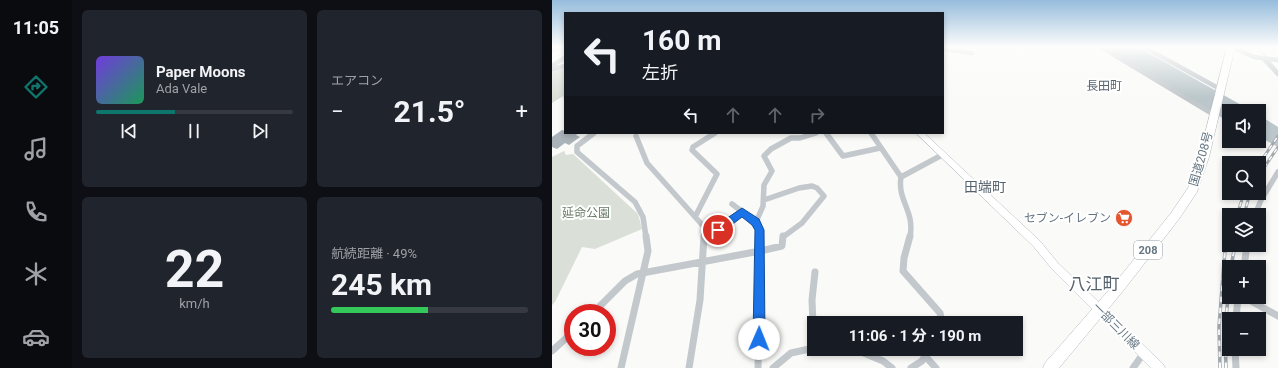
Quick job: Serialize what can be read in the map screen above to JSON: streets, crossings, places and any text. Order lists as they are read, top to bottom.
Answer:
{
  "streets": {
    "highway": ["国道208号", "208"],
    "main road": ["一部三川線"]
  },
  "crossings": [
    ["国道208号", "一部三川線"]
  ],
  "districts": ["長田町", "田端町", "八江町"],
  "parks": ["延命公園"],
  "places": {
    "supermarket": ["セブン-イレブン"]
  },
  "page": {
    "tabs": "11:05",
    "tile": [
      "エアコン",
      ["22", "km/h"],
      ["航続距離 · 49%", "245 km"]
    ],
    "turn": ["160 m", "左折"],
    "song": ["Paper Moons", "Ada Vale"],
    "heat": ["−", "21.5°", "+"],
    "map_buttons": ["+", "−"],
    "limit": "30",
    "trip": "11:06 · 1 分 · 190 m"
  }
}
